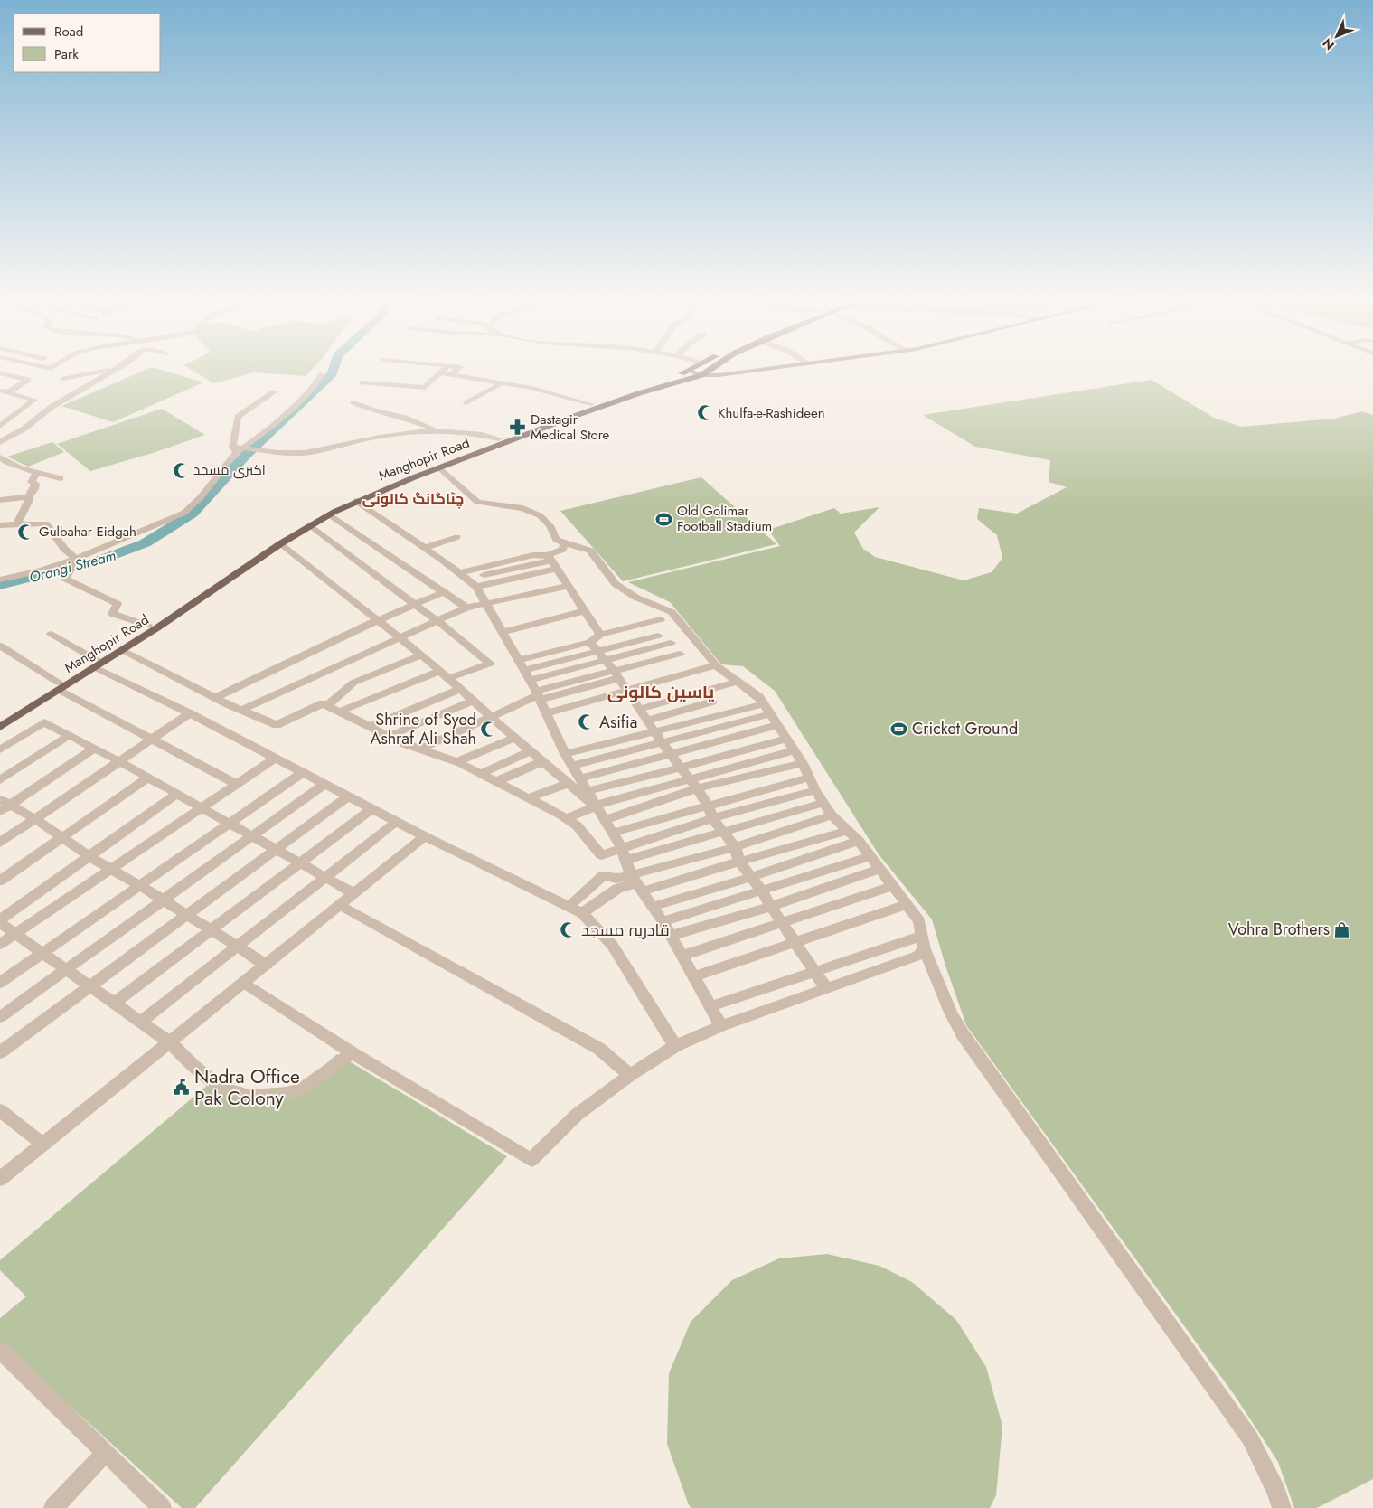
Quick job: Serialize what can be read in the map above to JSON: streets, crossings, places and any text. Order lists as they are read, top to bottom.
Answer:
{
  "streets": {
    "main road": ["Manghopir Road"]
  },
  "districts": ["چٹاگانگ کالونی", "یاسین کالونی"],
  "water": ["Orangi Stream"],
  "places": {
    "mosque": [
      "Khulfa-e-Rashideen",
      "اکبری مسجد",
      "Gulbahar Eidgah",
      "Asifia",
      "Shrine of Syed Ashraf Ali Shah",
      "قادریہ مسجد"
    ],
    "pharmacy": ["Dastagir Medical Store"],
    "sports": ["Old Golimar Football Stadium", "Cricket Ground"],
    "shop": ["Vohra Brothers"],
    "public building": ["Nadra Office Pak Colony"]
  },
  "legend": ["Road", "Park"],
  "north": "bottom left"
}
